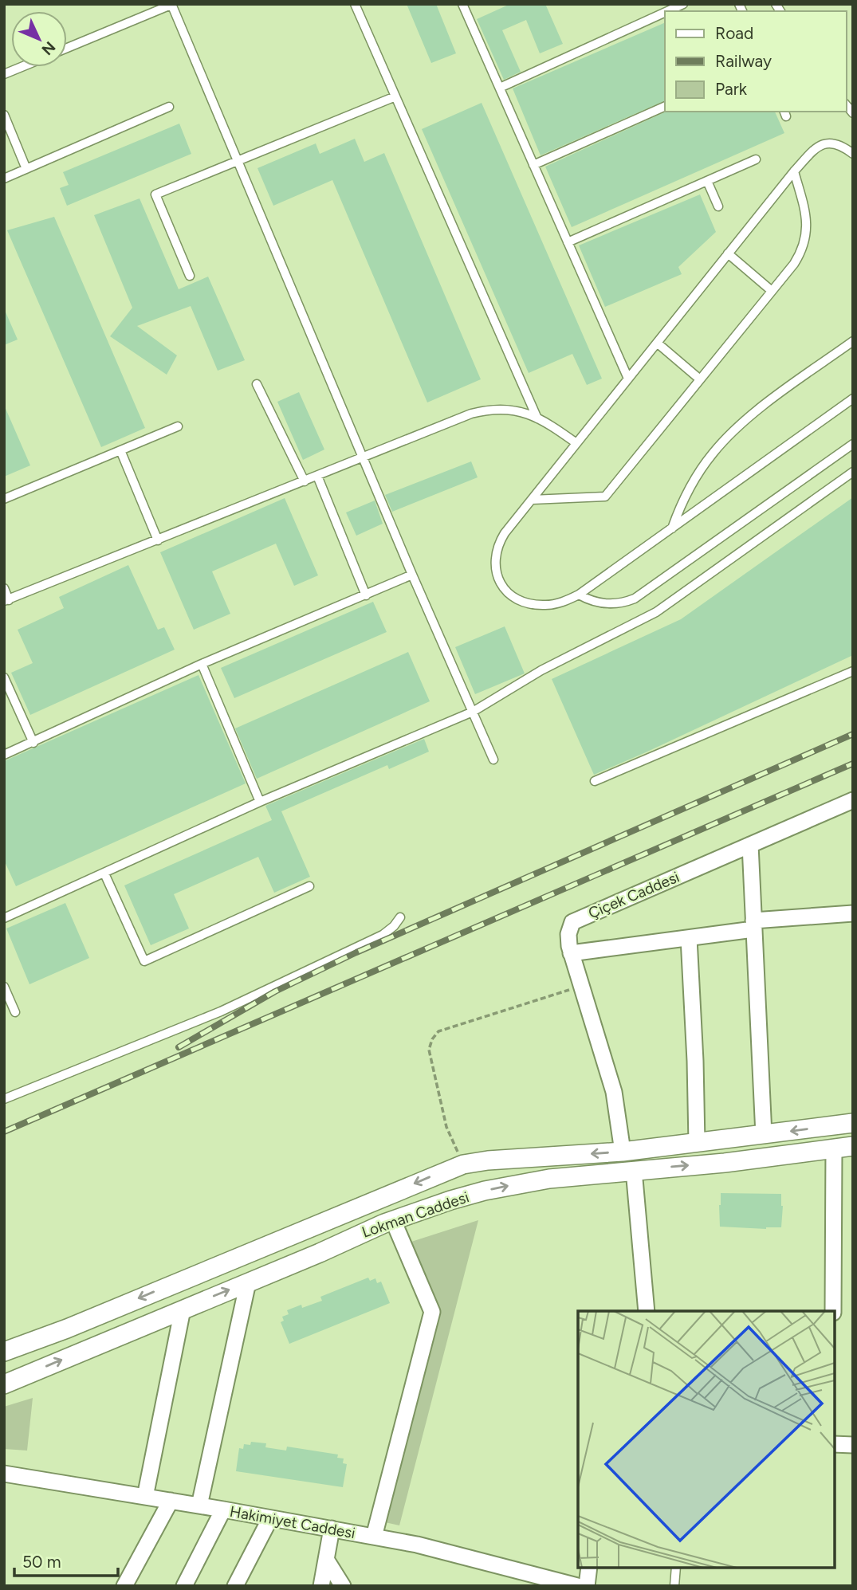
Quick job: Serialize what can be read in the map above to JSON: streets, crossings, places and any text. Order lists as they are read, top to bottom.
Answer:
{
  "streets": {
    "street": ["Çiçek Caddesi", "Lokman Caddesi", "Hakimiyet Caddesi"]
  },
  "crossings": [
    ["Çiçek Caddesi", "Lokman Caddesi"]
  ],
  "legend": ["Road", "Railway", "Park"],
  "scale_bar": "50 m",
  "north": "bottom right"
}
